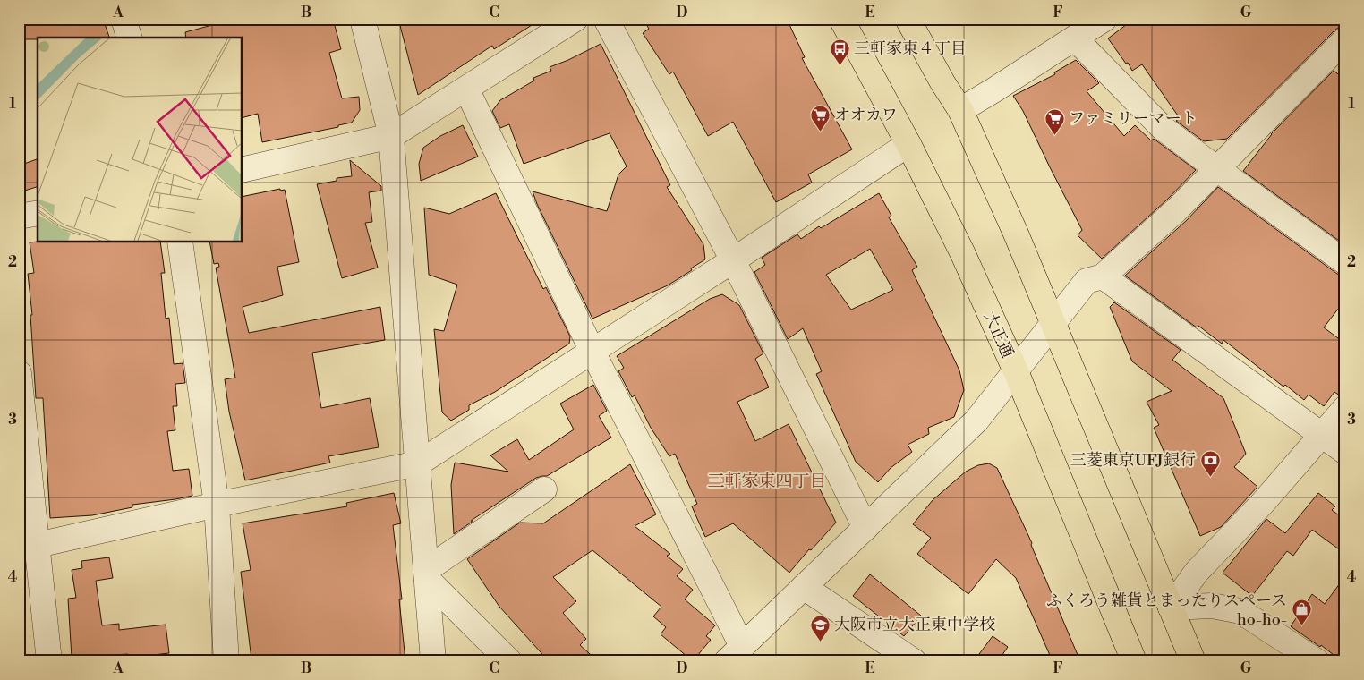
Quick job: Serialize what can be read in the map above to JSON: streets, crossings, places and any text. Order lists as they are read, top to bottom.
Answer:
{
  "streets": {
    "main road": ["大正通"]
  },
  "districts": ["三軒家東四丁目"],
  "places": {
    "bus stop": ["三軒家東４丁目"],
    "supermarket": ["オオカワ", "ファミリーマート"],
    "bank": ["三菱東京UFJ銀行"],
    "shop": ["ふくろう雑貨とまったりスペース ho-ho-"],
    "school or university": ["大阪市立大正東中学校"]
  },
  "grid": {
    "columns": [
      "A",
      "B",
      "C",
      "D",
      "E",
      "F",
      "G"
    ],
    "rows": [
      "1",
      "2",
      "3",
      "4"
    ]
  }
}
